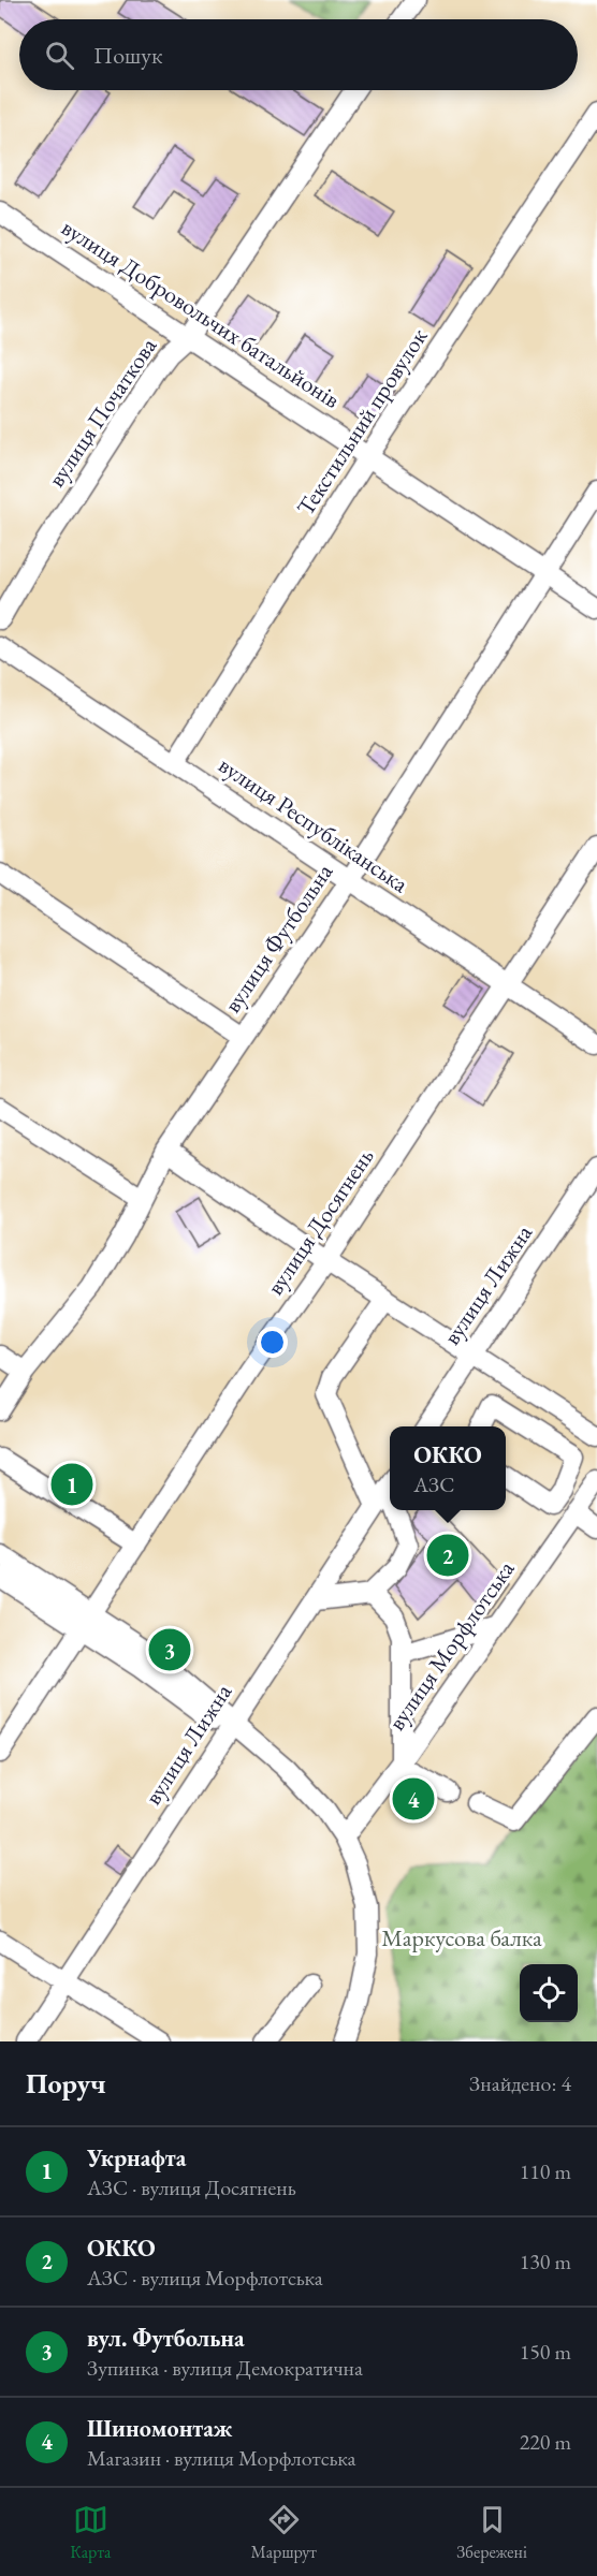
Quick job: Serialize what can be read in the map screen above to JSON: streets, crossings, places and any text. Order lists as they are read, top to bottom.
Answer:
{
  "streets": {
    "street": [
      "вулиця Добровольчих батальйонів",
      "вулиця Початкова",
      "Текстильний провулок",
      "вулиця Республіканська",
      "вулиця Футбольна",
      "вулиця Досягнень",
      "вулиця Лижна",
      "вулиця Морфлотська"
    ]
  },
  "crossings": [
    ["вулиця Добровольчих батальйонів", "вулиця Початкова"],
    ["вулиця Добровольчих батальйонів", "Текстильний провулок"],
    ["вулиця Добровольчих батальйонів", "вулиця Футбольна"],
    ["Текстильний провулок", "вулиця Республіканська"],
    ["вулиця Республіканська", "вулиця Футбольна"],
    ["вулиця Республіканська", "вулиця Досягнень"]
  ],
  "parks": ["Маркусова балка"],
  "page": {
    "search": "Пошук",
    "popup": ["ОККО", "АЗС"],
    "pins": [
      "1",
      "2",
      "3",
      "4"
    ],
    "heading": ["Поруч", "Знайдено: 4"],
    "list": [
      {
        "mark": "1",
        "name": "Укрнафта",
        "note": "АЗС · вулиця Досягнень",
        "value": "110 m"
      },
      {
        "mark": "2",
        "name": "ОККО",
        "note": "АЗС · вулиця Морфлотська",
        "value": "130 m"
      },
      {
        "mark": "3",
        "name": "вул. Футбольна",
        "note": "Зупинка · вулиця Демократична",
        "value": "150 m"
      },
      {
        "mark": "4",
        "name": "Шиномонтаж",
        "note": "Магазин · вулиця Морфлотська",
        "value": "220 m"
      }
    ],
    "nav": ["Карта", "Маршрут", "Збережені"]
  }
}
